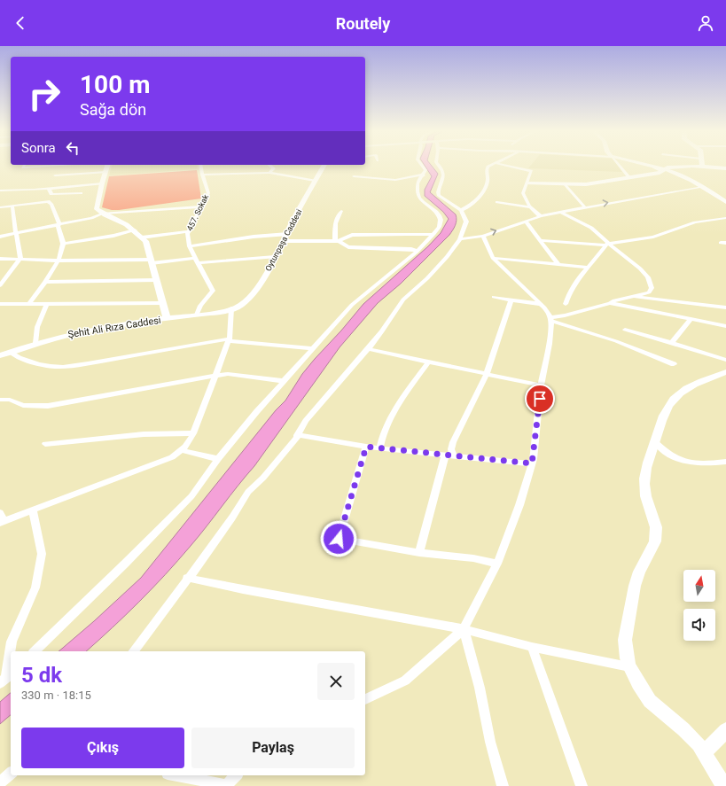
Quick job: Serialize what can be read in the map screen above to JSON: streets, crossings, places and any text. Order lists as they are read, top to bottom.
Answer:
{
  "streets": {
    "street": ["457. Sokak", "Oytunpaşa Caddesi", "Şehit Ali Rıza Caddesi"]
  },
  "crossings": [
    ["457. Sokak", "Şehit Ali Rıza Caddesi"],
    ["Oytunpaşa Caddesi", "Şehit Ali Rıza Caddesi"]
  ],
  "north": "top",
  "page": {
    "header": "Routely",
    "turn": ["100 m", "Sağa dön"],
    "then": "Sonra",
    "heading": ["5 dk", "330 m · 18:15"],
    "buttons": ["Çıkış", "Paylaş"]
  }
}
